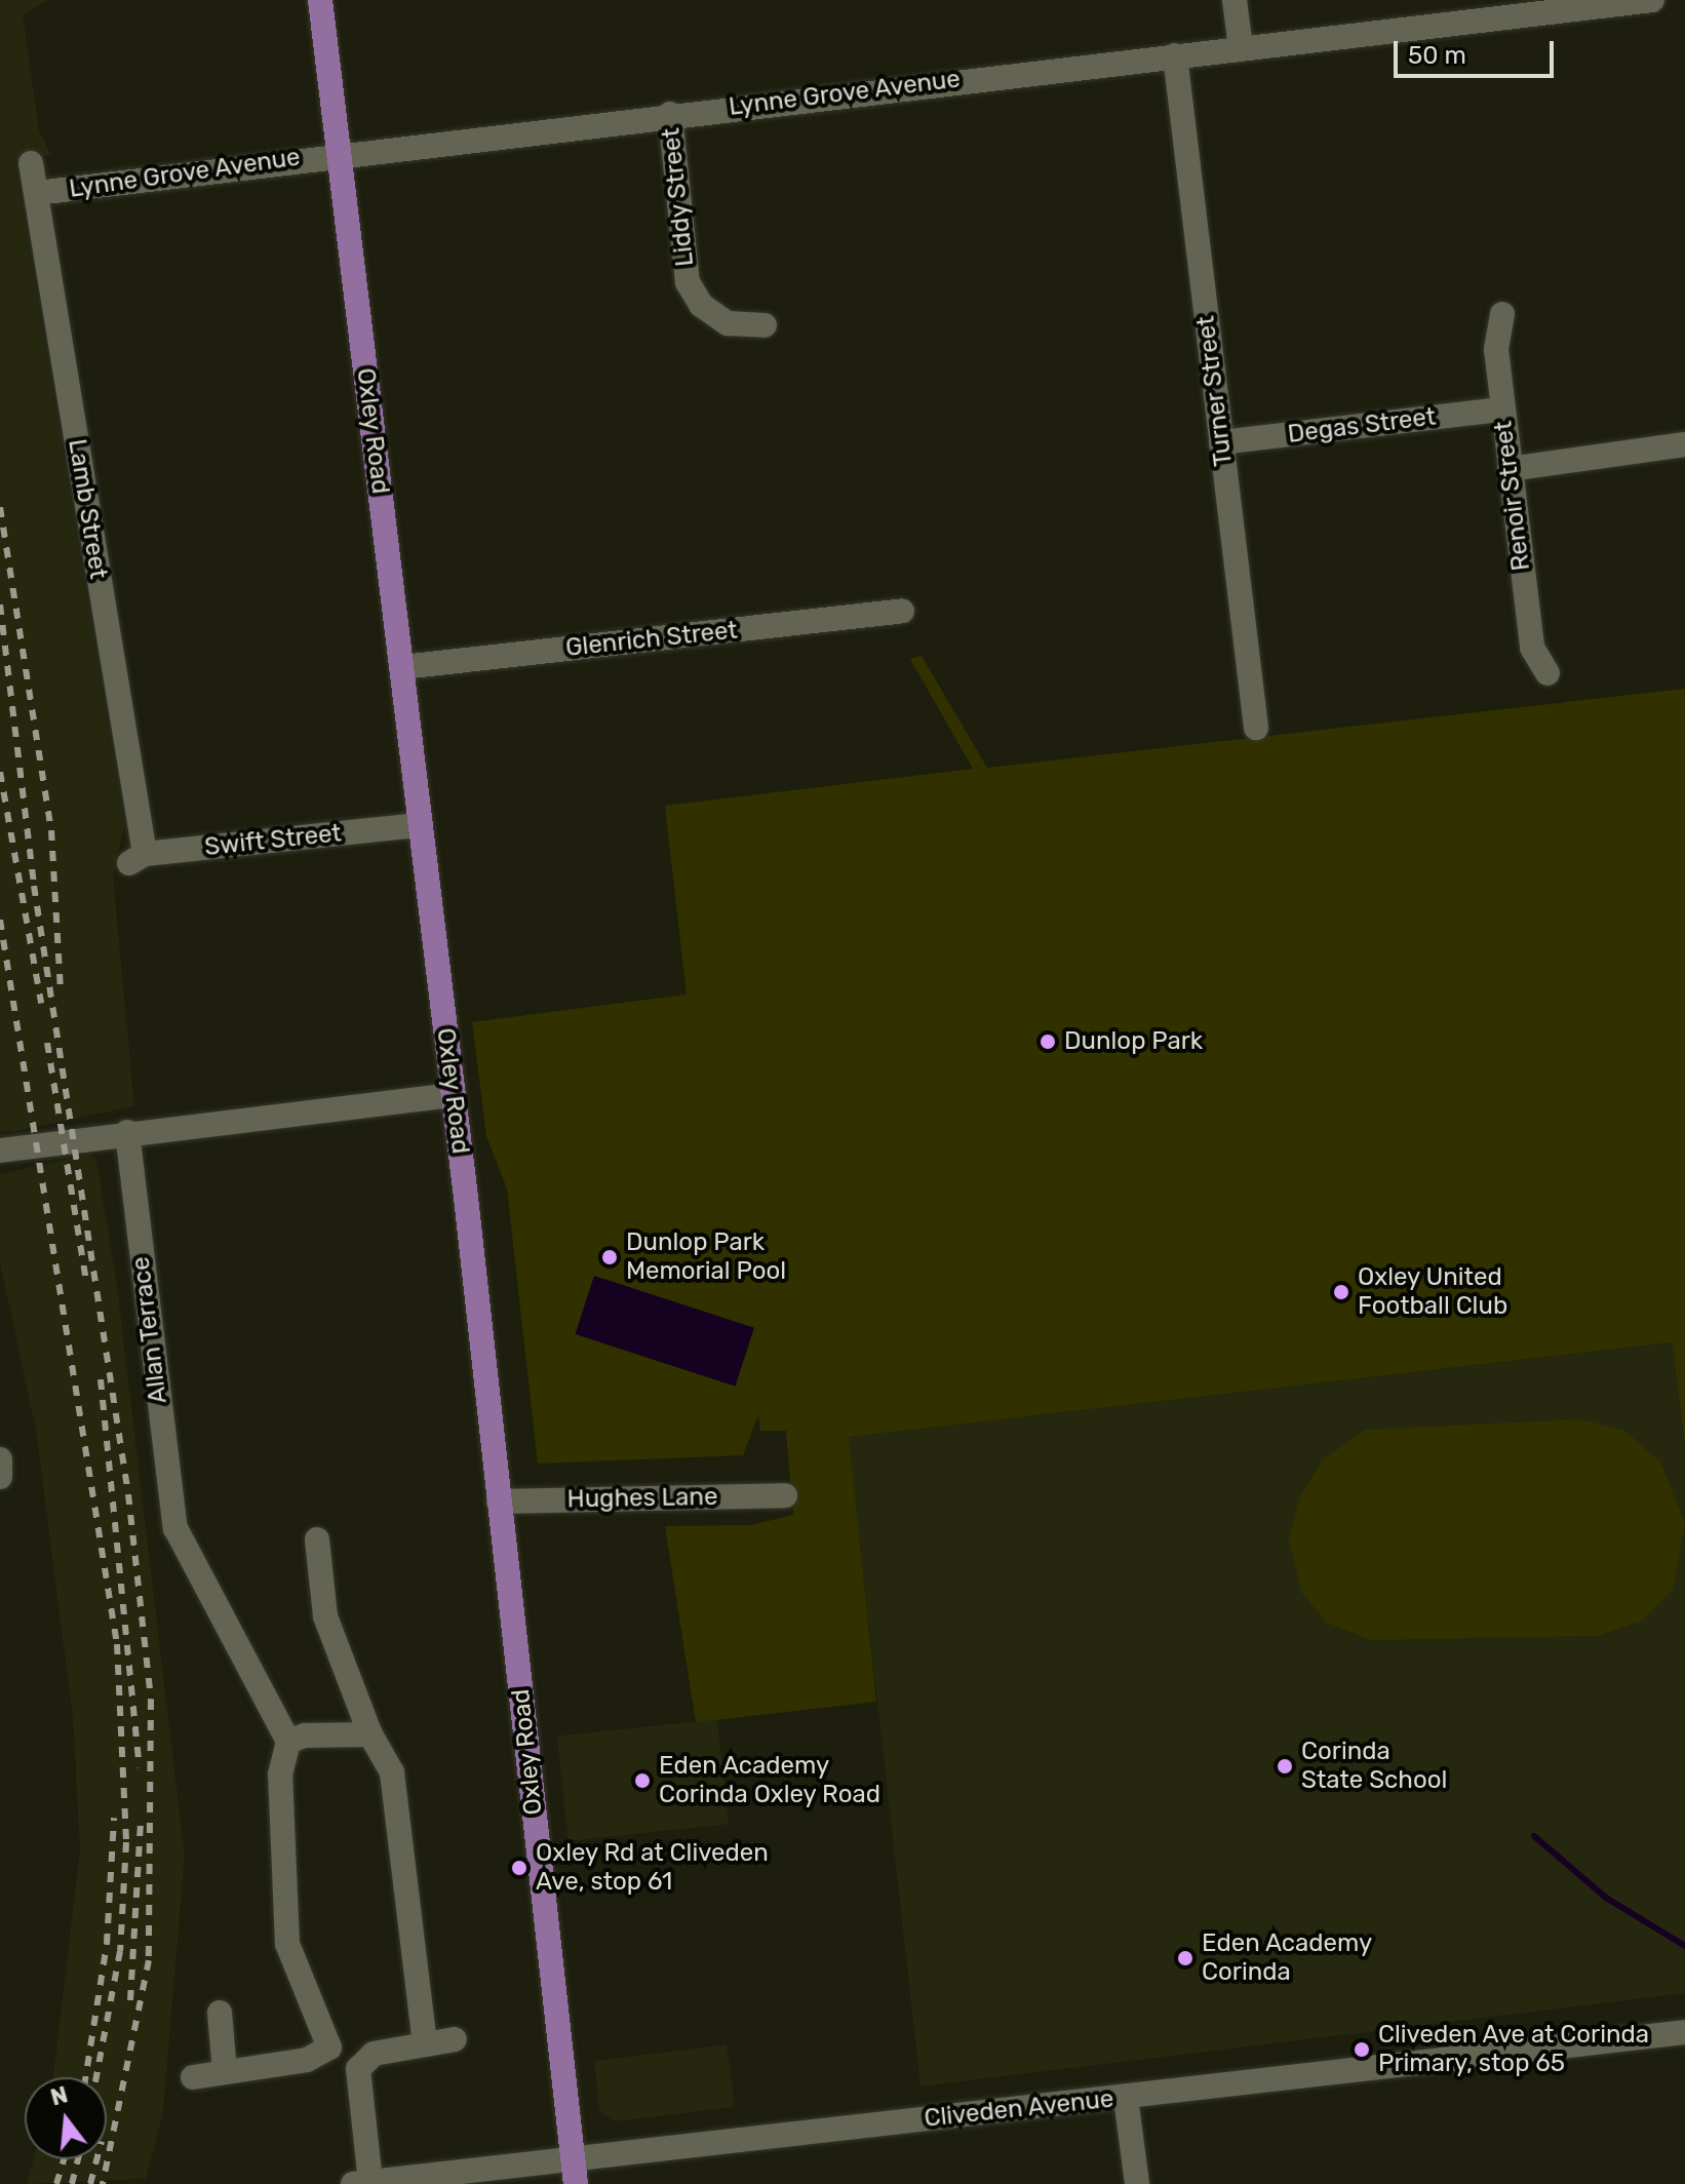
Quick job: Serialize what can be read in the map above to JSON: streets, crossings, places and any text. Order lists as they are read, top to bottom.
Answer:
{
  "streets": {
    "main road": ["Oxley Road"],
    "street": [
      "Lynne Grove Avenue",
      "Liddy Street",
      "Turner Street",
      "Degas Street",
      "Renoir Street",
      "Lamb Street",
      "Glenrich Street",
      "Swift Street",
      "Allan Terrace",
      "Hughes Lane",
      "Cliveden Avenue"
    ]
  },
  "crossings": [
    ["Lynne Grove Avenue", "Liddy Street"],
    ["Lynne Grove Avenue", "Turner Street"],
    ["Lynne Grove Avenue", "Oxley Road"],
    ["Lynne Grove Avenue", "Lamb Street"],
    ["Turner Street", "Degas Street"],
    ["Degas Street", "Renoir Street"],
    ["Oxley Road", "Glenrich Street"],
    ["Oxley Road", "Swift Street"],
    ["Oxley Road", "Hughes Lane"],
    ["Oxley Road", "Cliveden Avenue"],
    ["Lamb Street", "Swift Street"]
  ],
  "places": [
    "Dunlop Park",
    "Dunlop Park Memorial Pool",
    "Oxley United Football Club",
    "Corinda State School",
    "Eden Academy Corinda Oxley Road",
    "Oxley Rd at Cliveden Ave, stop 61",
    "Eden Academy Corinda",
    "Cliveden Ave at Corinda Primary, stop 65"
  ],
  "scale_bar": "50 m",
  "north": "top"
}
